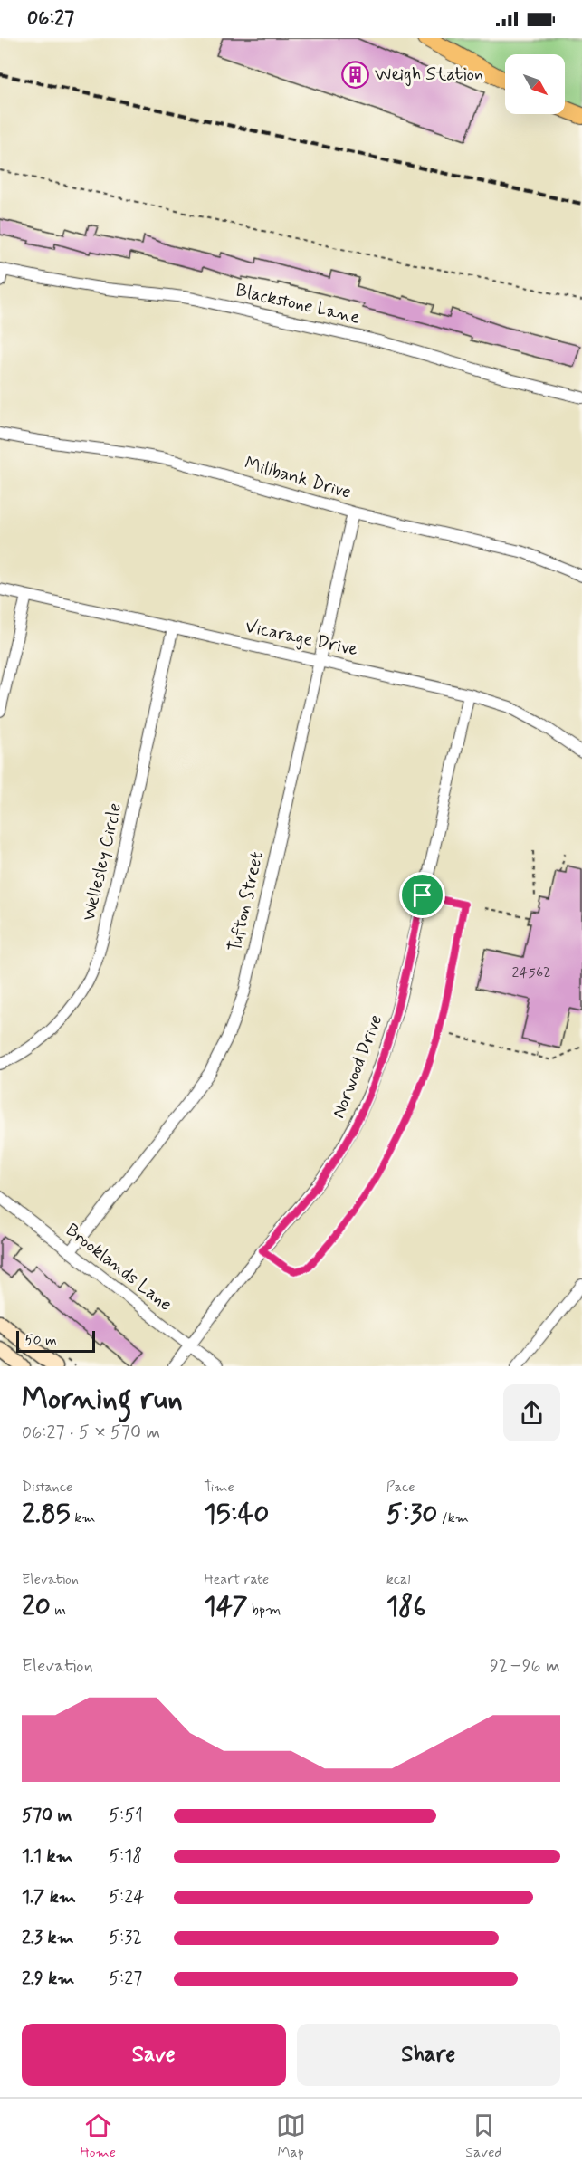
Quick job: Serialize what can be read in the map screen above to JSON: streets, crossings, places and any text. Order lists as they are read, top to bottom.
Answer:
{
  "streets": {
    "street": [
      "Blackstone Lane",
      "Millbank Drive",
      "Vicarage Drive",
      "Wellesley Circle",
      "Tufton Street",
      "Norwood Drive",
      "Brooklands Lane"
    ]
  },
  "crossings": [
    ["Millbank Drive", "Tufton Street"],
    ["Vicarage Drive", "Wellesley Circle"],
    ["Vicarage Drive", "Tufton Street"],
    ["Vicarage Drive", "Norwood Drive"],
    ["Tufton Street", "Brooklands Lane"],
    ["Norwood Drive", "Brooklands Lane"]
  ],
  "places": {
    "building": ["Weigh Station"]
  },
  "house_numbers": ["24562"],
  "scale_bar": "50 m",
  "north": "bottom right",
  "page": {
    "status": "06:27",
    "scale": "50 m",
    "heading": ["Morning run", "06:27 · 5 × 570 m"],
    "stats": [
      ["Distance", "2.85 km"],
      ["Time", "15:40"],
      ["Pace", "5:30 /km"],
      ["Elevation", "20 m"],
      ["Heart rate", "147 bpm"],
      ["kcal", "186"]
    ],
    "chart": ["Elevation", "92–96 m"],
    "list": [
      {
        "name": "570 m",
        "note": "5:51"
      },
      {
        "name": "1.1 km",
        "note": "5:18"
      },
      {
        "name": "1.7 km",
        "note": "5:24"
      },
      {
        "name": "2.3 km",
        "note": "5:32"
      },
      {
        "name": "2.9 km",
        "note": "5:27"
      }
    ],
    "buttons": ["Save", "Share"],
    "tabs": ["Home", "Map", "Saved"]
  }
}
